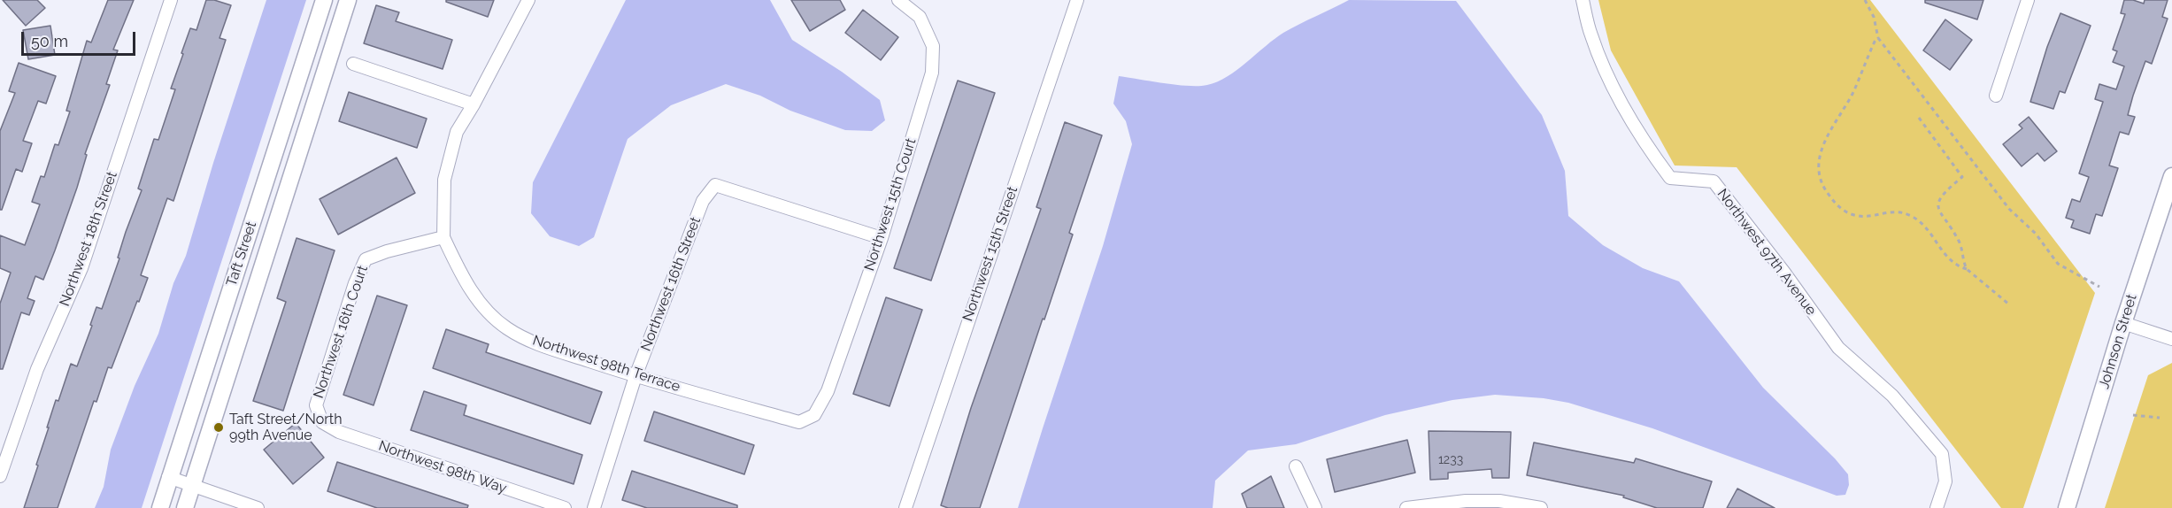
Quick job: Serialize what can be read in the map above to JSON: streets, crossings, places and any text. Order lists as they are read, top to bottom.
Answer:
{
  "streets": {
    "street": [
      "Northwest 15th Court",
      "Northwest 18th Street",
      "Northwest 97th Avenue",
      "Taft Street",
      "Northwest 15th Street",
      "Northwest 16th Street",
      "Northwest 16th Court",
      "Johnson Street",
      "Northwest 98th Terrace",
      "Northwest 98th Way"
    ]
  },
  "crossings": [
    ["Northwest 15th Court", "Northwest 16th Street"],
    ["Northwest 15th Court", "Northwest 98th Terrace"],
    ["Northwest 16th Street", "Northwest 98th Terrace"],
    ["Northwest 16th Court", "Northwest 98th Terrace"],
    ["Northwest 16th Court", "Northwest 98th Way"]
  ],
  "places": ["Taft Street/North 99th Avenue"],
  "house_numbers": ["1233"],
  "scale_bar": "50 m"
}
